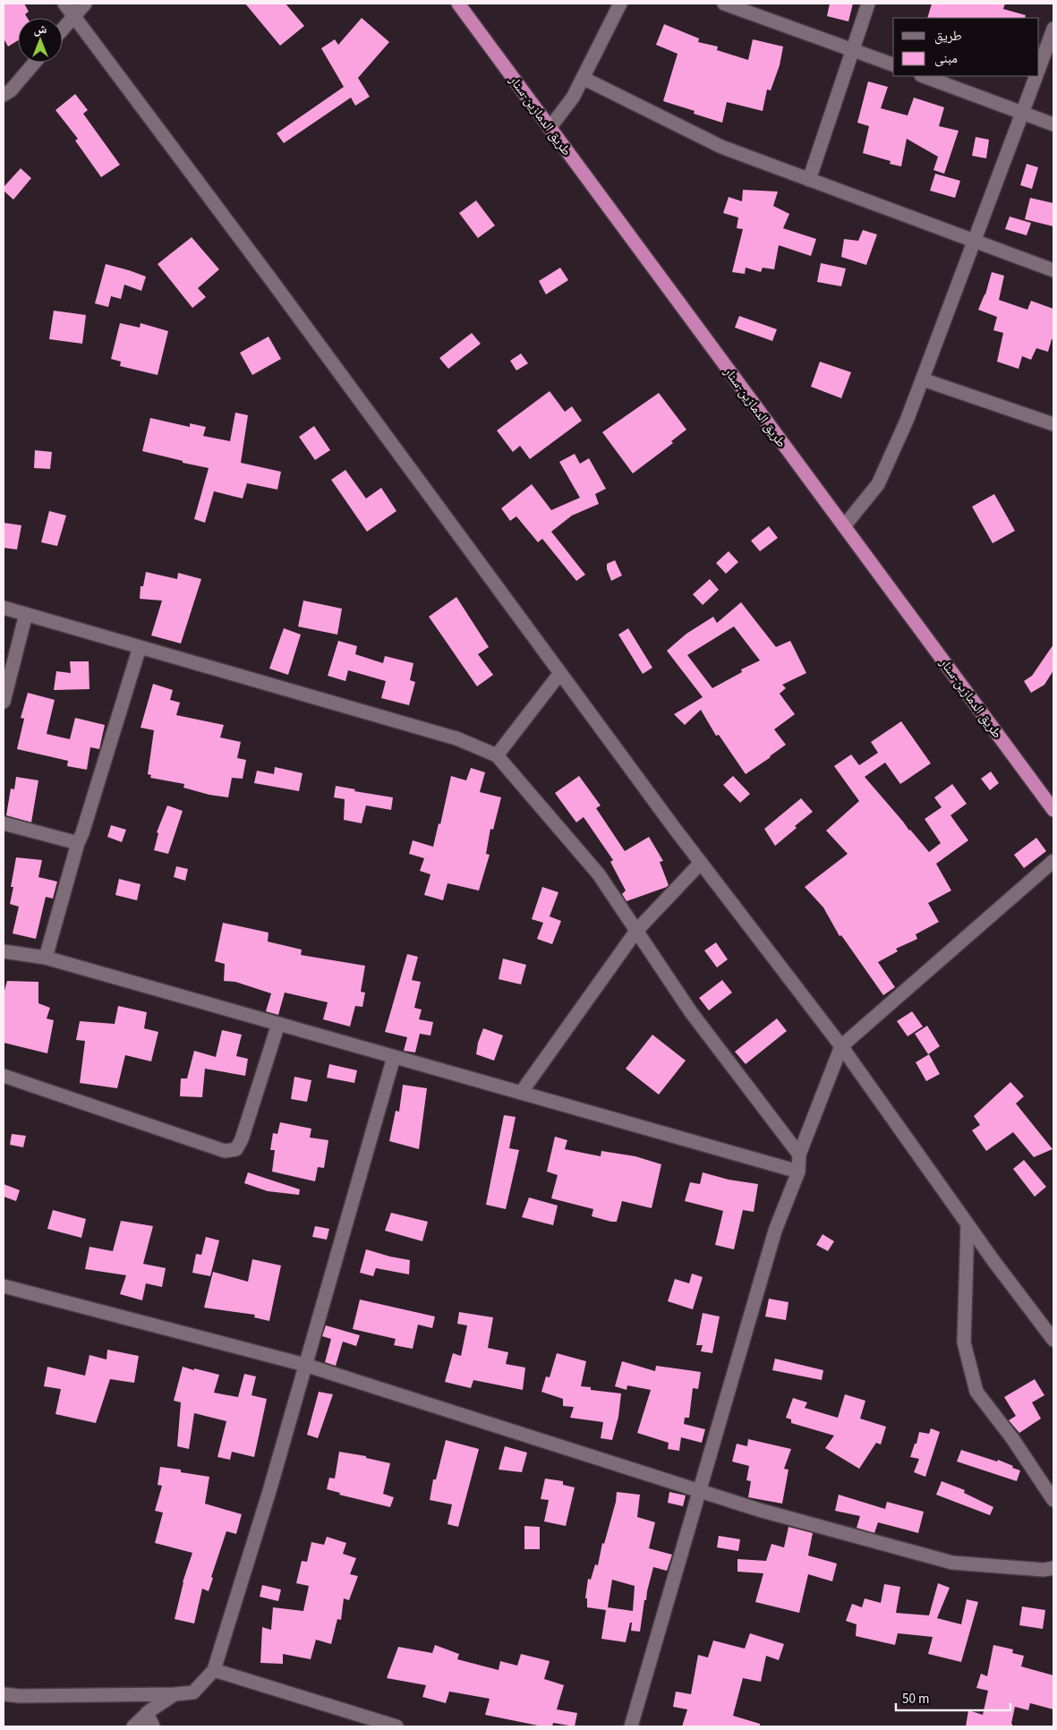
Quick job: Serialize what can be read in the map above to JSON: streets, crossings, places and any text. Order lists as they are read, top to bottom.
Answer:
{
  "streets": {
    "highway": ["طريق الدمازين-سنار"]
  },
  "legend": ["طريق", "مبنى"],
  "scale_bar": "50 m",
  "north": "top"
}
